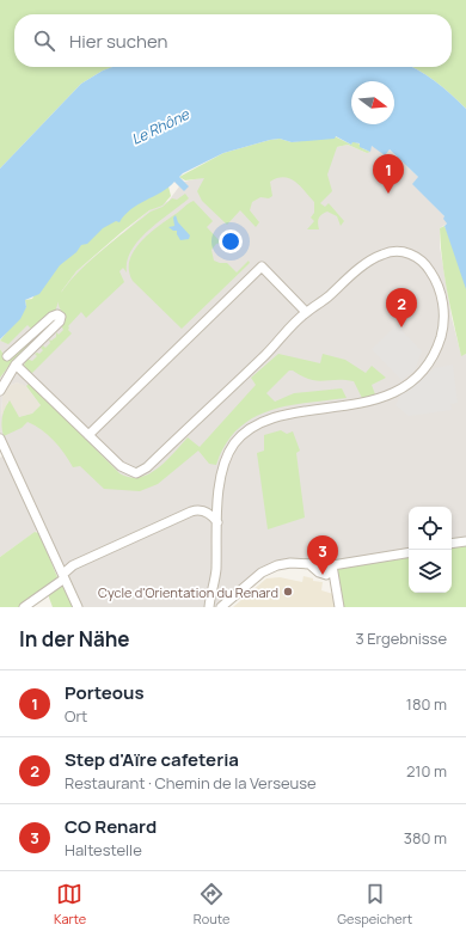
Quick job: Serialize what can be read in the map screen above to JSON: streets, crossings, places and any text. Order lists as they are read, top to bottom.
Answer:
{
  "water": ["Le Rhône"],
  "places": ["Cycle d'Orientation du Renard"],
  "north": "right",
  "page": {
    "search": "Hier suchen",
    "pins": ["1", "2", "3"],
    "heading": ["In der Nähe", "3 Ergebnisse"],
    "list": [
      {
        "mark": "1",
        "name": "Porteous",
        "note": "Ort",
        "value": "180 m"
      },
      {
        "mark": "2",
        "name": "Step d'Aïre cafeteria",
        "note": "Restaurant · Chemin de la Verseuse",
        "value": "210 m"
      },
      {
        "mark": "3",
        "name": "CO Renard",
        "note": "Haltestelle",
        "value": "380 m"
      }
    ],
    "nav": ["Karte", "Route", "Gespeichert"]
  }
}
